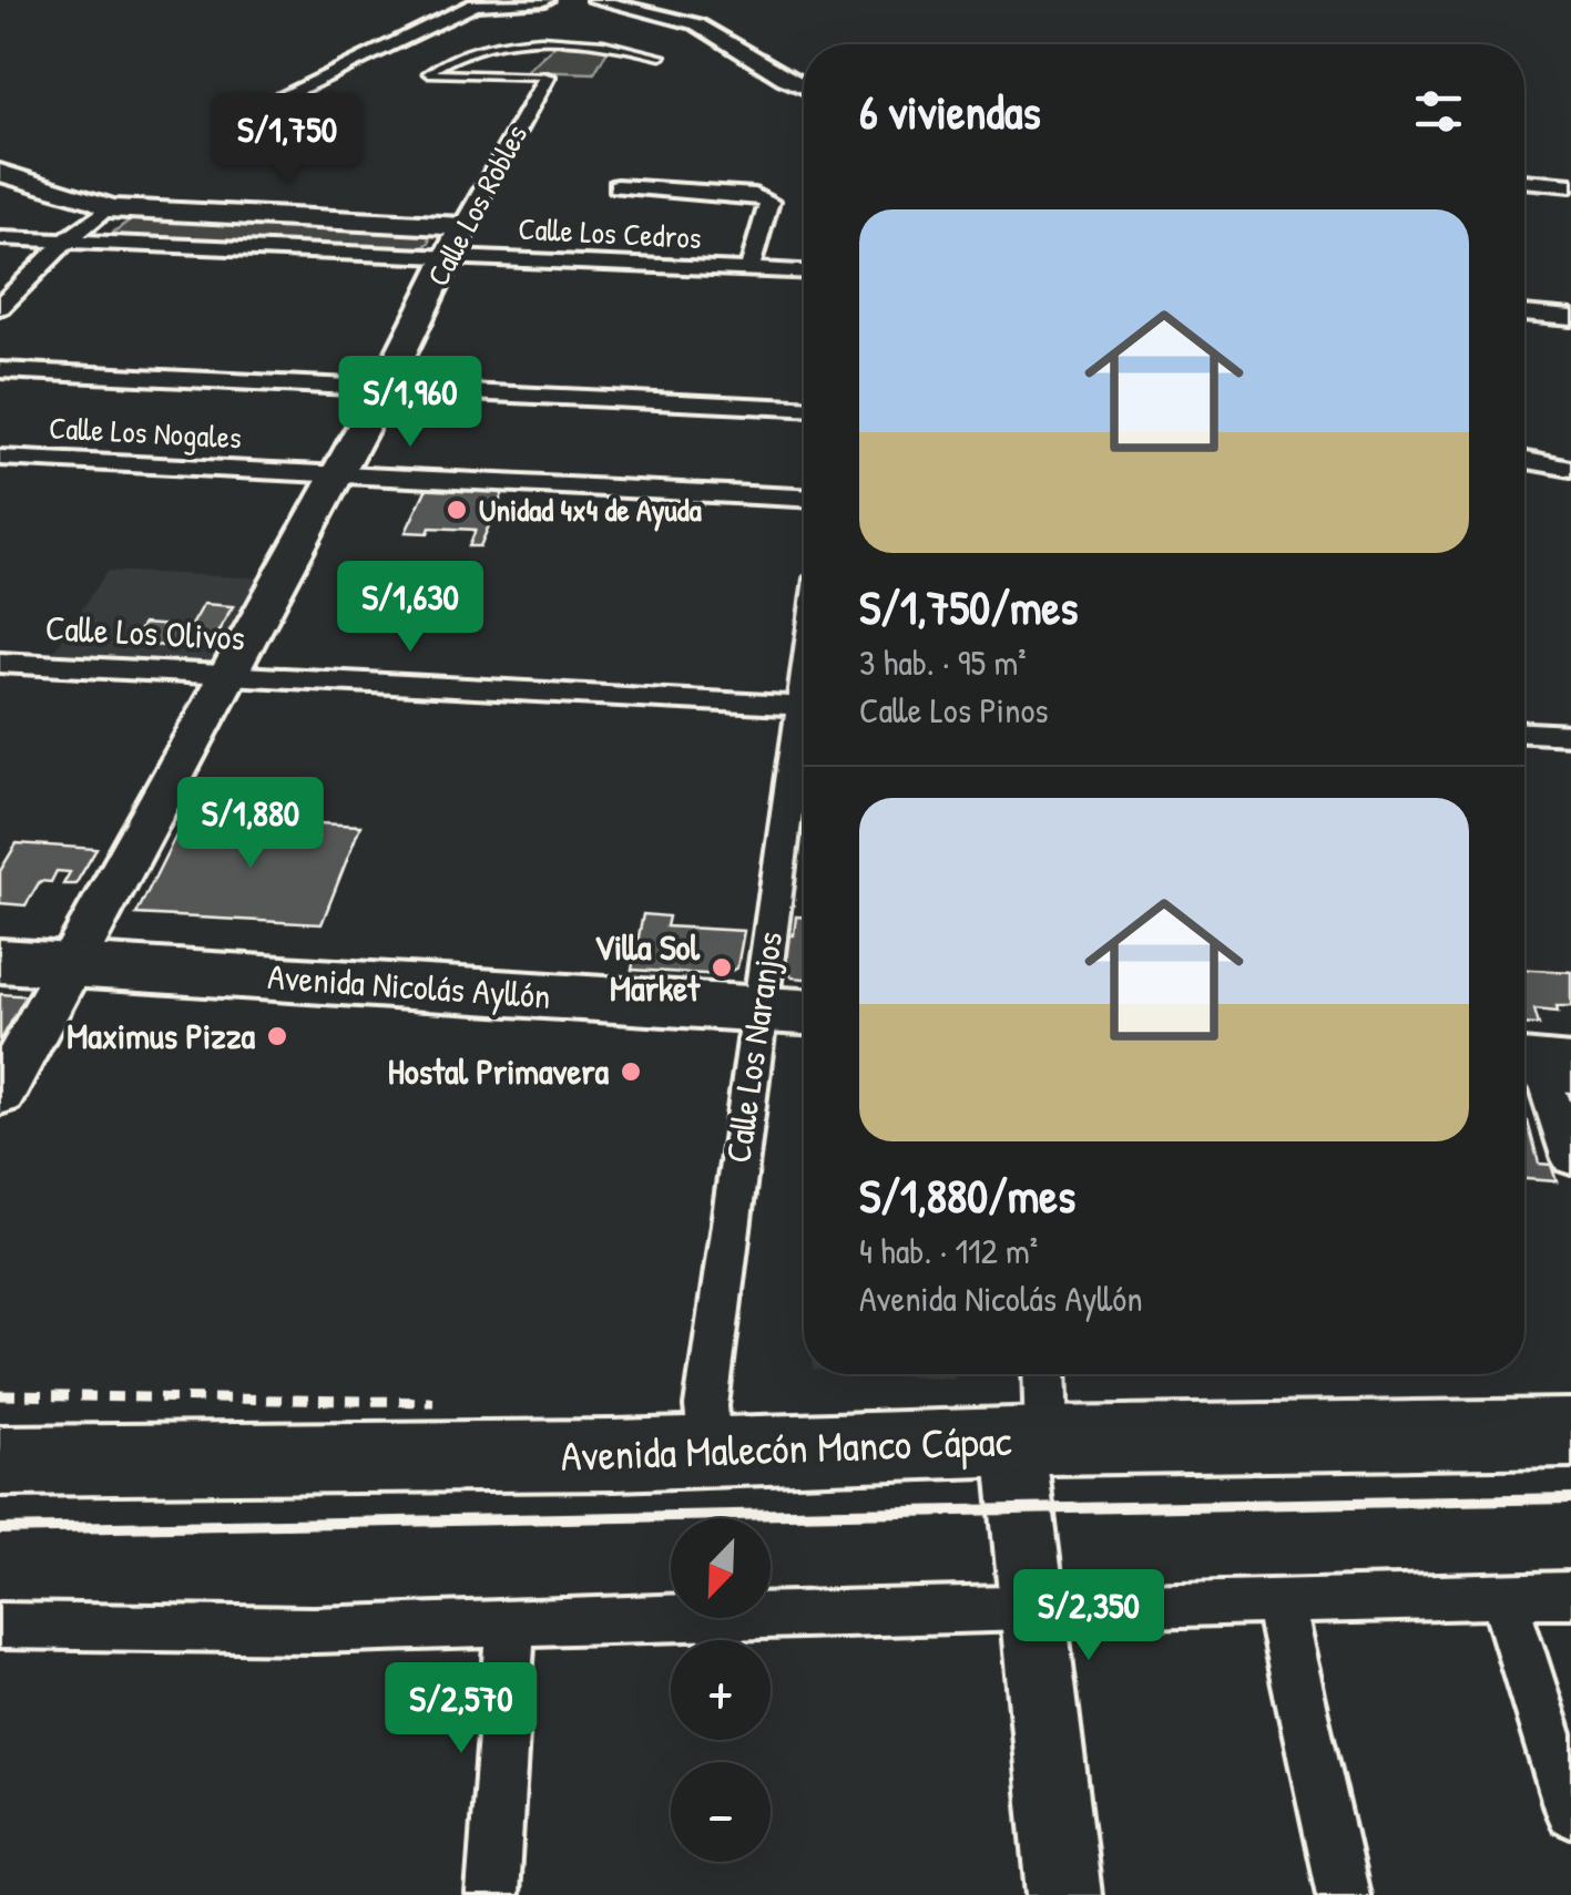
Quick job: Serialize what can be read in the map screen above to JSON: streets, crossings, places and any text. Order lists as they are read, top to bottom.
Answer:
{
  "streets": {
    "highway": ["Avenida Nicolás Ayllón", "Avenida Malecón Manco Cápac"],
    "street": [
      "Calle Los Robles",
      "Calle Los Cedros",
      "Calle Los Nogales",
      "Calle Los Olivos",
      "Calle Los Naranjos"
    ]
  },
  "crossings": [
    ["Calle Los Robles", "Calle Los Cedros"],
    ["Calle Los Robles", "Calle Los Nogales"],
    ["Calle Los Robles", "Calle Los Olivos"],
    ["Calle Los Robles", "Avenida Nicolás Ayllón"],
    ["Avenida Nicolás Ayllón", "Calle Los Naranjos"],
    ["Calle Los Naranjos", "Avenida Malecón Manco Cápac"]
  ],
  "places": [
    "Unidad 4x4 de Ayuda",
    "Villa Sol Market",
    "Maximus Pizza",
    "Hostal Primavera"
  ],
  "north": "bottom left",
  "page": {
    "heading": "6 viviendas",
    "price": [
      "S/1,750",
      "S/1,960",
      "S/1,630",
      "S/1,880",
      "S/2,350",
      "S/2,570"
    ],
    "list": [
      {
        "name": "S/1,750/mes",
        "note": "3 hab. · 95 m² · Calle Los Pinos"
      },
      {
        "name": "S/1,880/mes",
        "note": "4 hab. · 112 m² · Avenida Nicolás Ayllón"
      }
    ],
    "map_buttons": ["+", "−"]
  }
}
